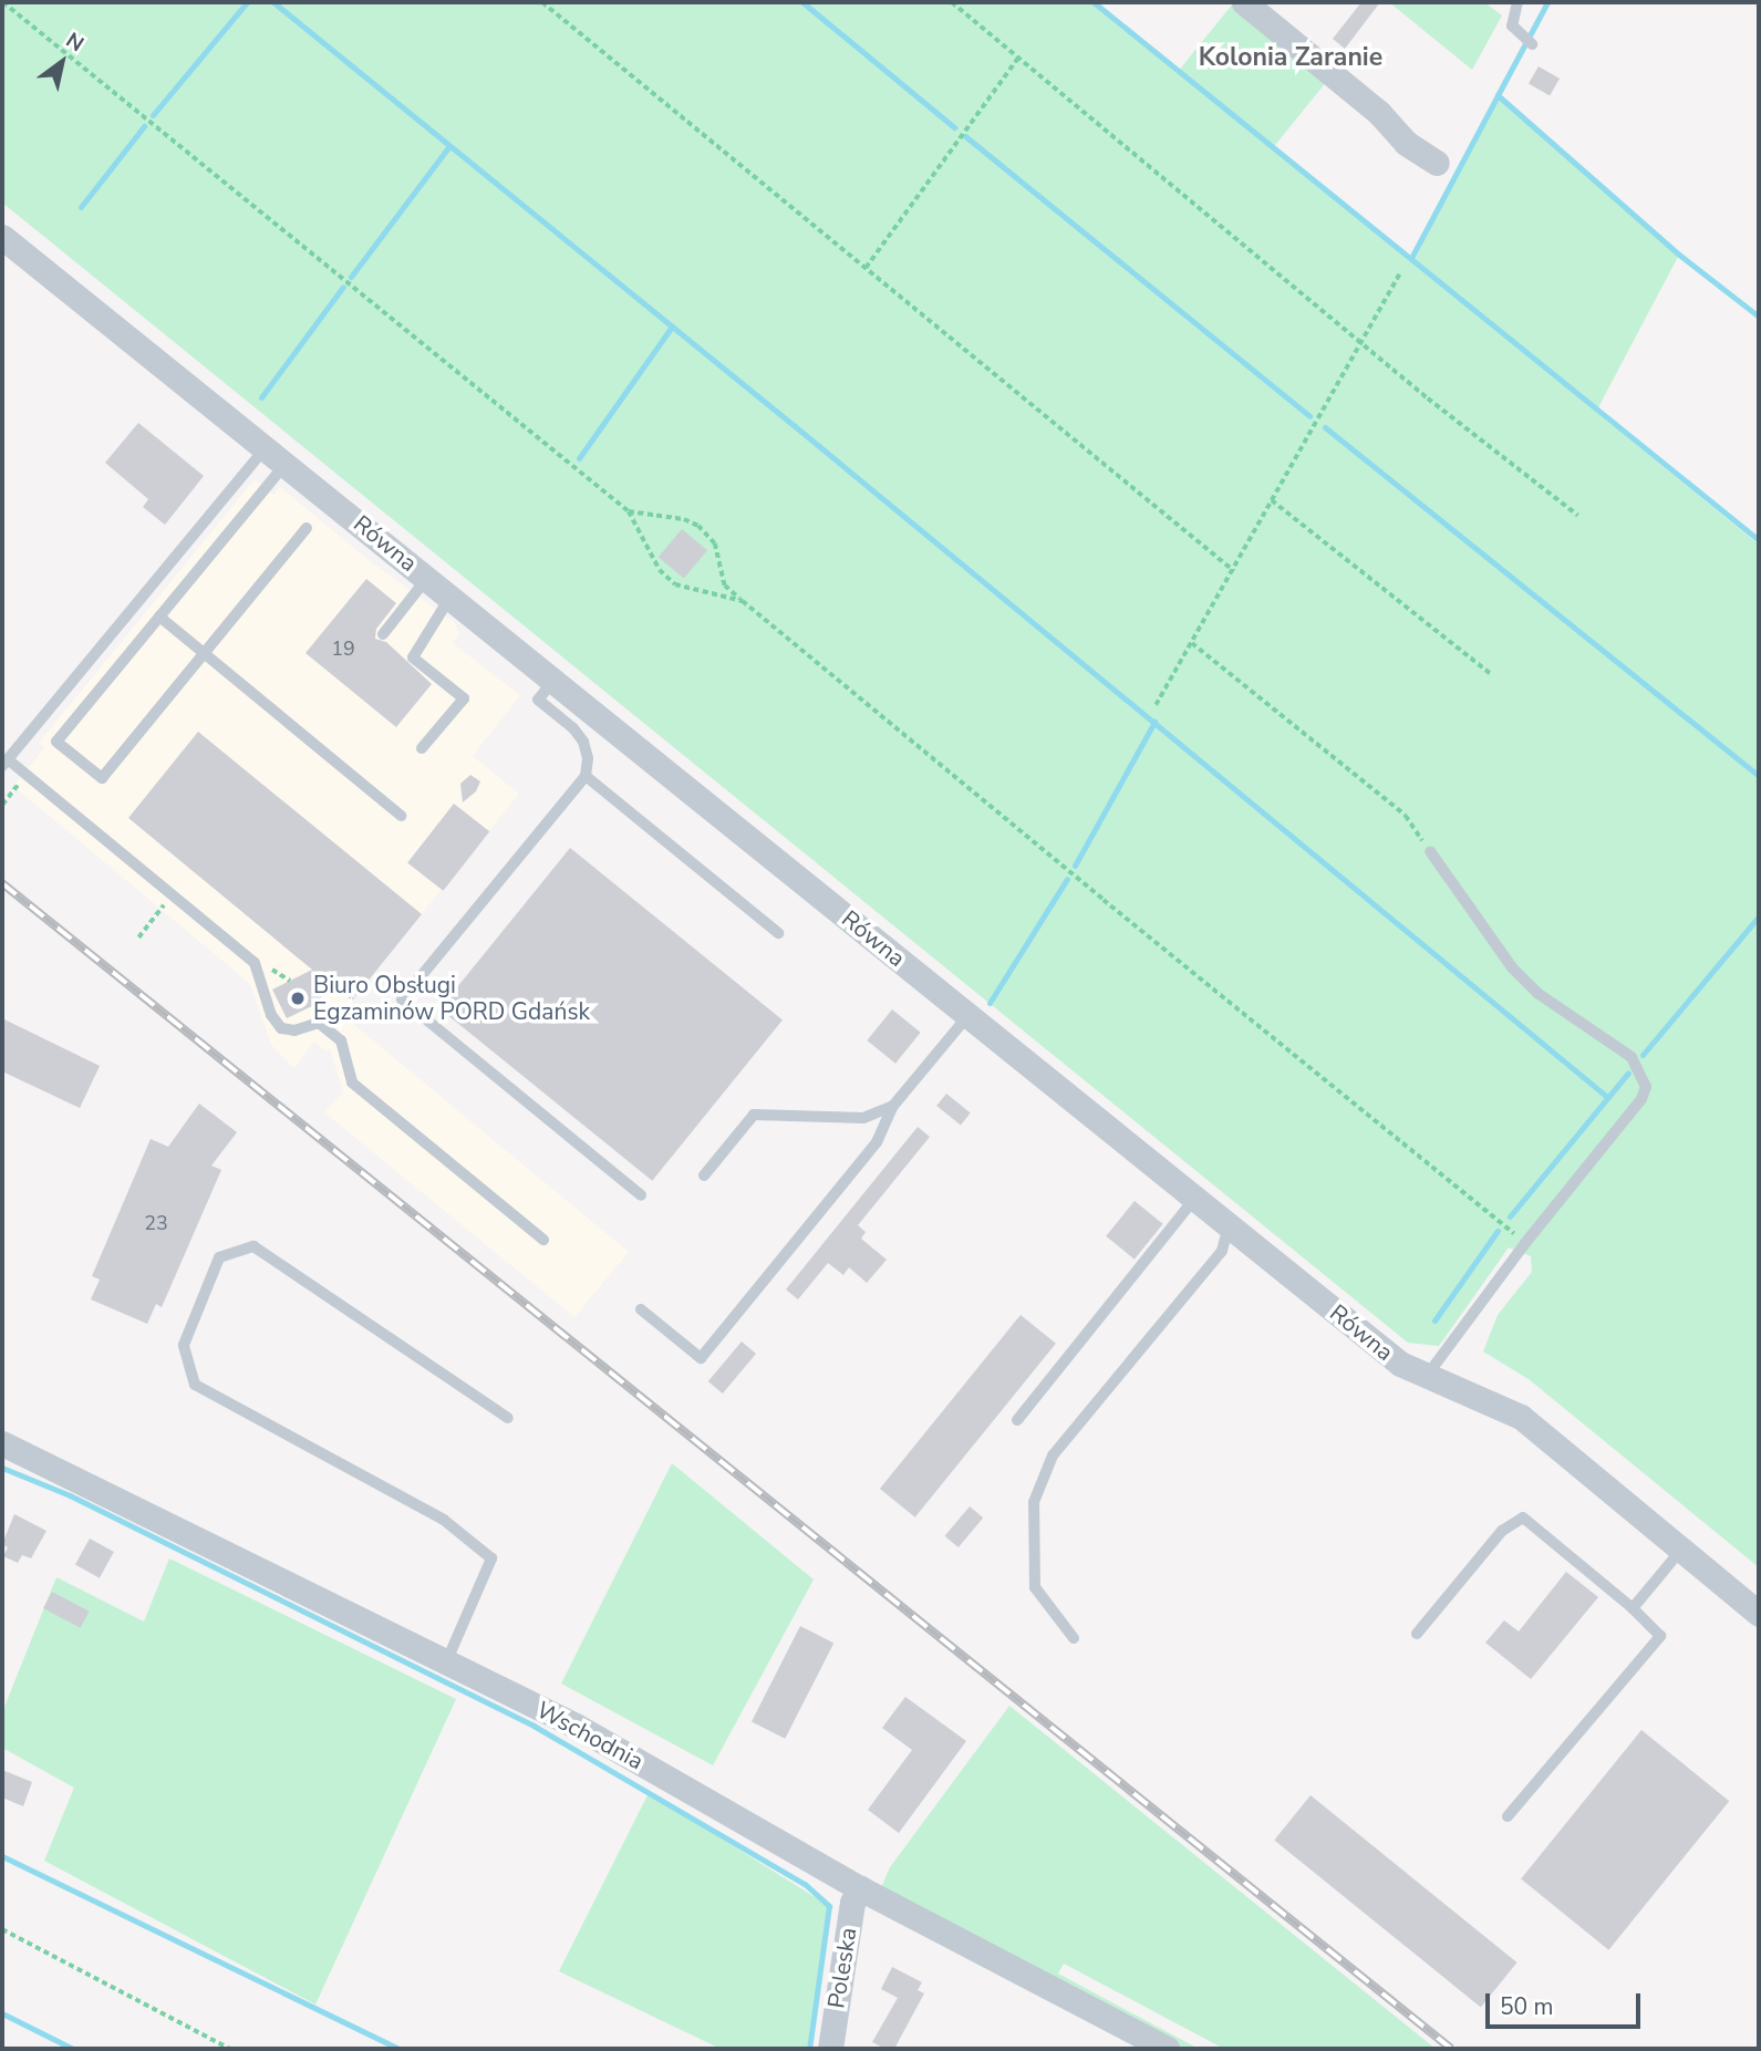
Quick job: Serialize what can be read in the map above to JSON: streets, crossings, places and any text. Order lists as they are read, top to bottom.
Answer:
{
  "streets": {
    "street": ["Równa", "Wschodnia", "Poleska"]
  },
  "crossings": [
    ["Wschodnia", "Poleska"]
  ],
  "districts": ["Kolonia Zaranie"],
  "places": ["Biuro Obsługi Egzaminów PORD Gdańsk"],
  "house_numbers": ["19", "23"],
  "scale_bar": "50 m",
  "north": "top right"
}
